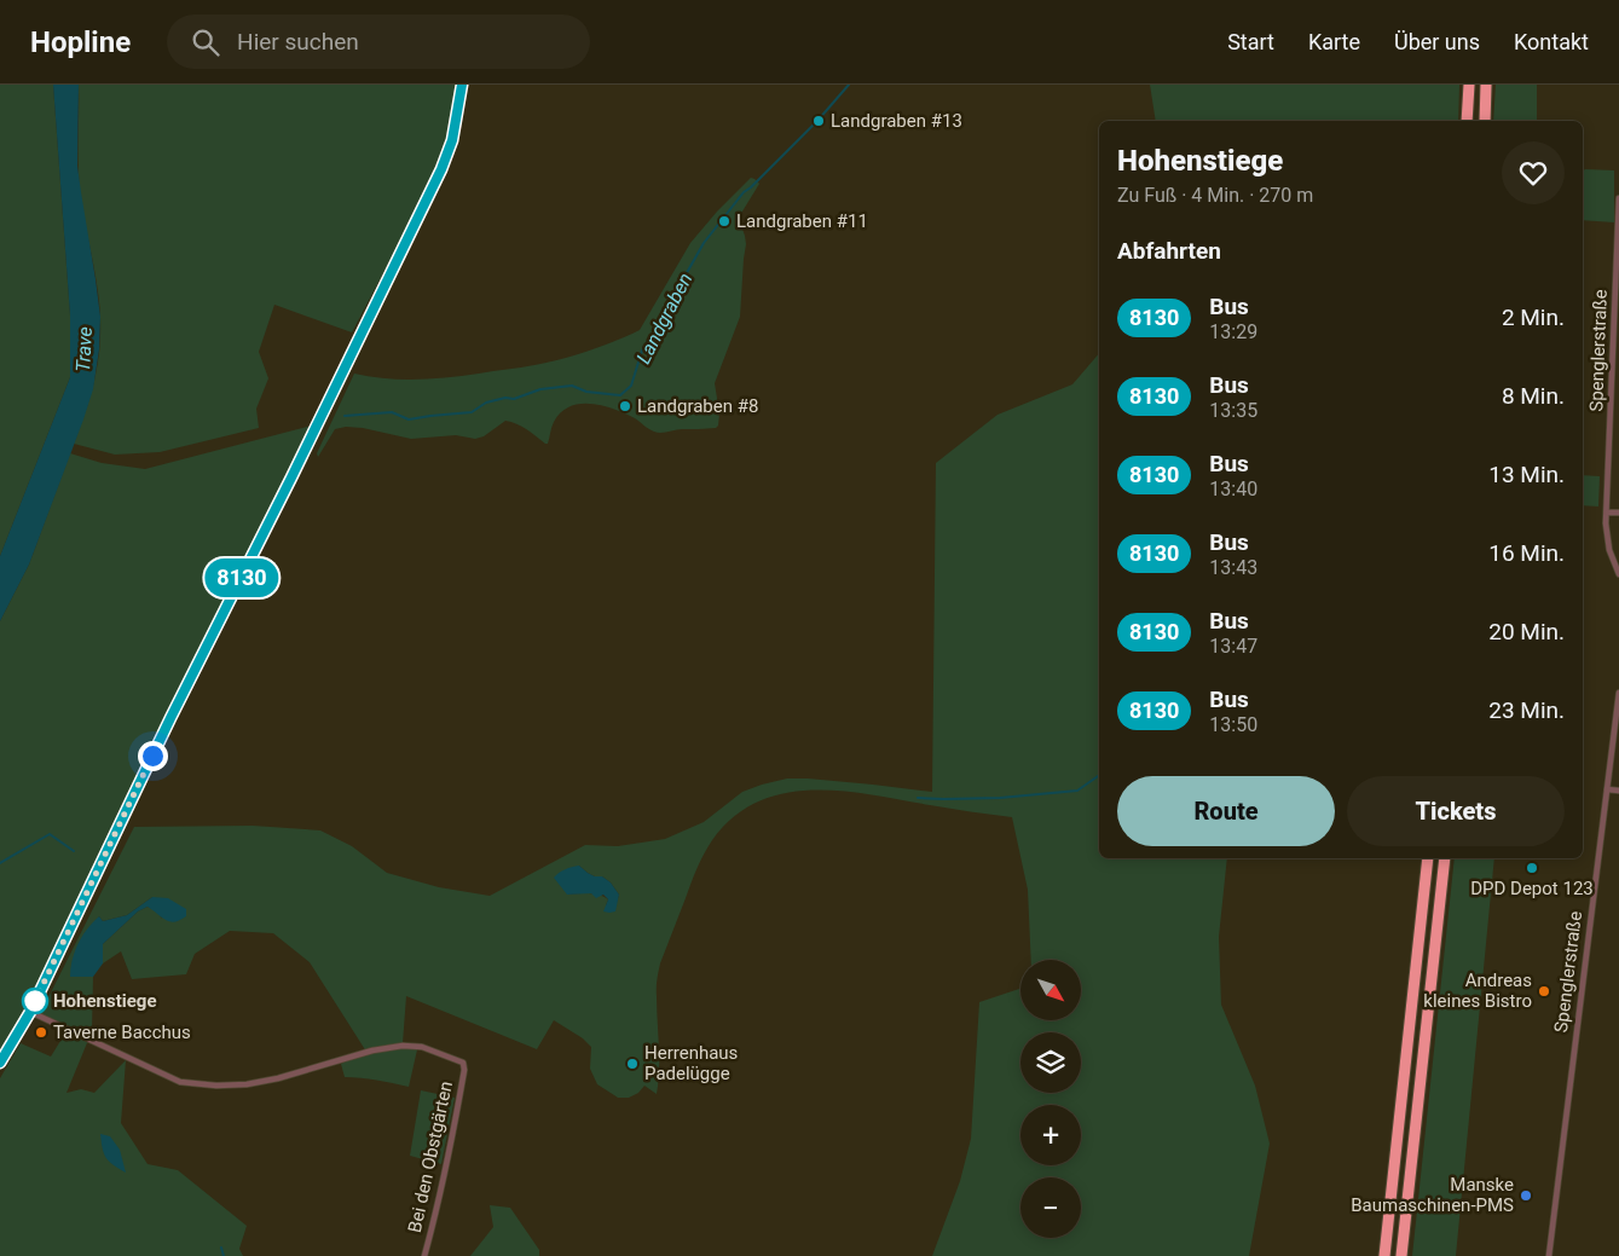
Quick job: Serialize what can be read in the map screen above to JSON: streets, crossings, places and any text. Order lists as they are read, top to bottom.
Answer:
{
  "streets": {
    "street": ["Spenglerstraße", "Bei den Obstgärten"]
  },
  "water": ["Landgraben", "Trave"],
  "places": [
    "Landgraben #13",
    "Landgraben #11",
    "Landgraben #8",
    "DPD Depot 123",
    "Andreas kleines Bistro",
    "Hohenstiege",
    "Taverne Bacchus",
    "Herrenhaus Padelügge",
    "Manske Baumaschinen-PMS"
  ],
  "lines": ["bus line 8130"],
  "north": "bottom right",
  "page": {
    "header": "Hopline",
    "search": "Hier suchen",
    "nav": [
      "Start",
      "Karte",
      "Über uns",
      "Kontakt"
    ],
    "on_map": "8130",
    "heading": [
      ["Hohenstiege", "Zu Fuß · 4 Min. · 270 m"],
      "Abfahrten"
    ],
    "list": [
      {
        "mark": "8130",
        "name": "Bus",
        "note": "13:29",
        "value": "2 Min."
      },
      {
        "mark": "8130",
        "name": "Bus",
        "note": "13:35",
        "value": "8 Min."
      },
      {
        "mark": "8130",
        "name": "Bus",
        "note": "13:40",
        "value": "13 Min."
      },
      {
        "mark": "8130",
        "name": "Bus",
        "note": "13:43",
        "value": "16 Min."
      },
      {
        "mark": "8130",
        "name": "Bus",
        "note": "13:47",
        "value": "20 Min."
      },
      {
        "mark": "8130",
        "name": "Bus",
        "note": "13:50",
        "value": "23 Min."
      }
    ],
    "buttons": ["Route", "Tickets"],
    "map_buttons": ["+", "−"]
  }
}
